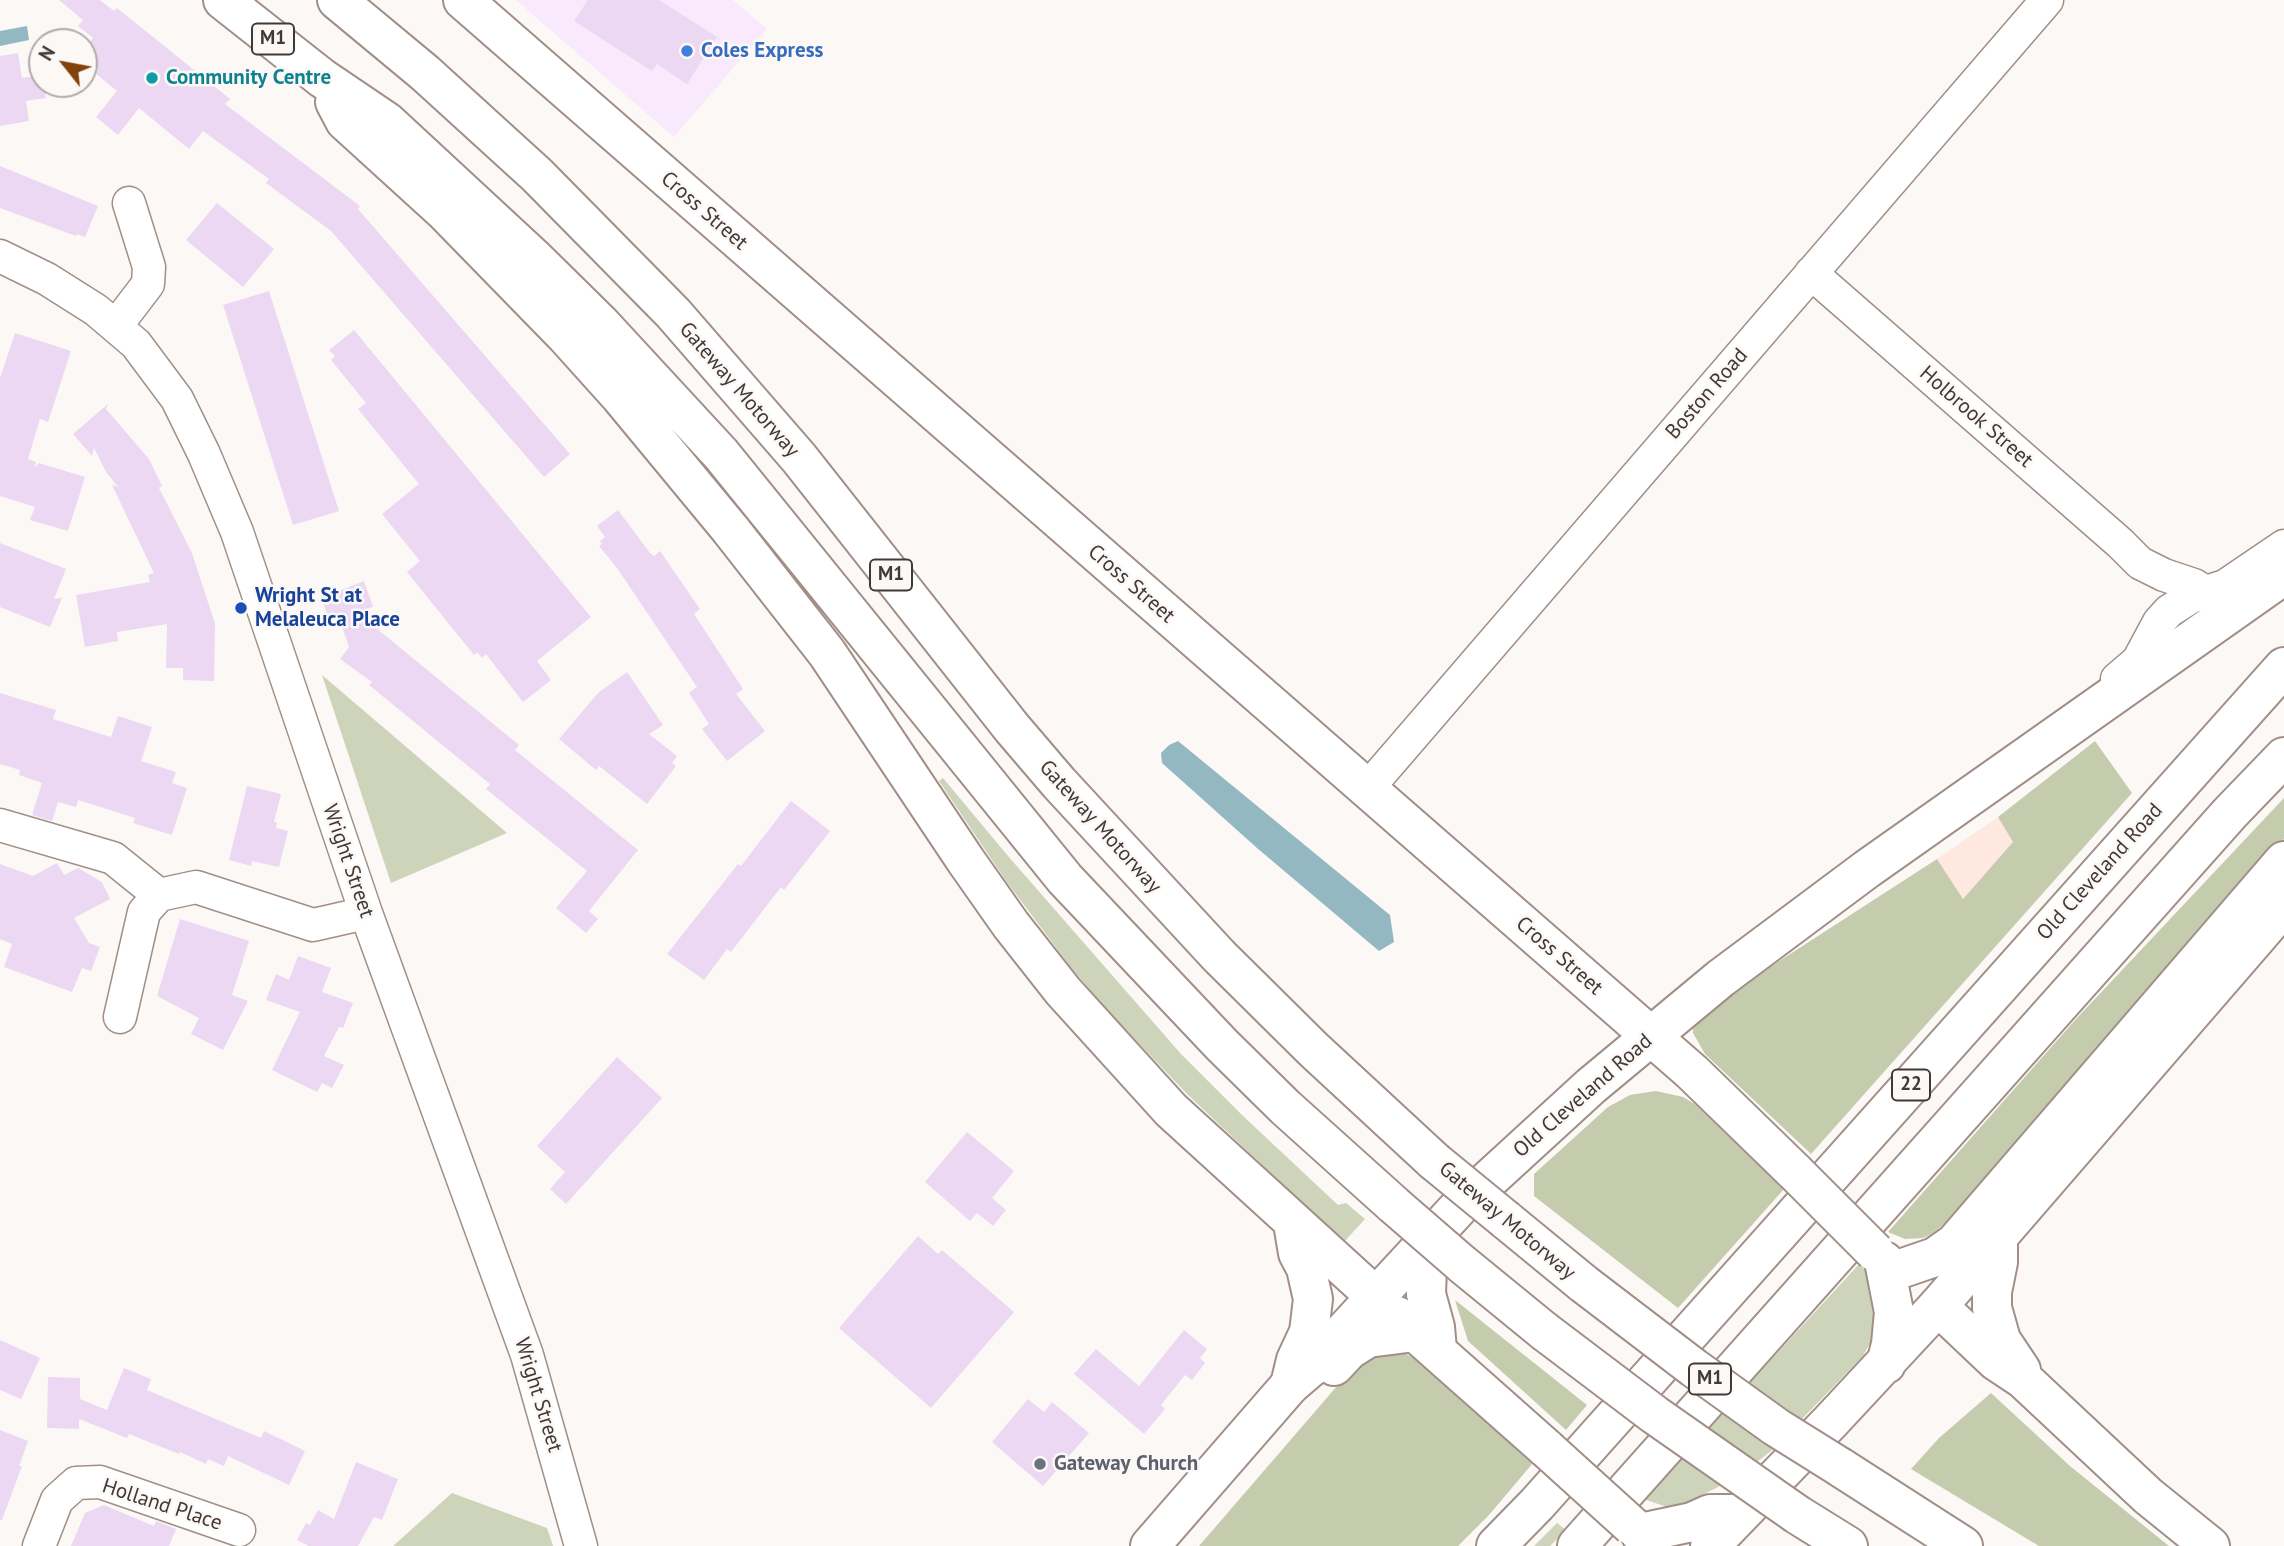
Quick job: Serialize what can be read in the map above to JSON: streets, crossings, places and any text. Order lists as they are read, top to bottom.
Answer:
{
  "streets": {
    "main road": [
      "M1",
      "Cross Street",
      "Gateway Motorway",
      "Old Cleveland Road",
      "22"
    ],
    "street": [
      "Boston Road",
      "Holbrook Street",
      "Wright Street",
      "Holland Place"
    ]
  },
  "crossings": [
    ["Cross Street", "Boston Road"],
    ["Cross Street", "Old Cleveland Road"],
    ["Boston Road", "Holbrook Street"],
    ["Holbrook Street", "Old Cleveland Road"]
  ],
  "places": [
    "Coles Express",
    "Community Centre",
    "Wright St at Melaleuca Place",
    "Gateway Church"
  ],
  "north": "top left"
}
